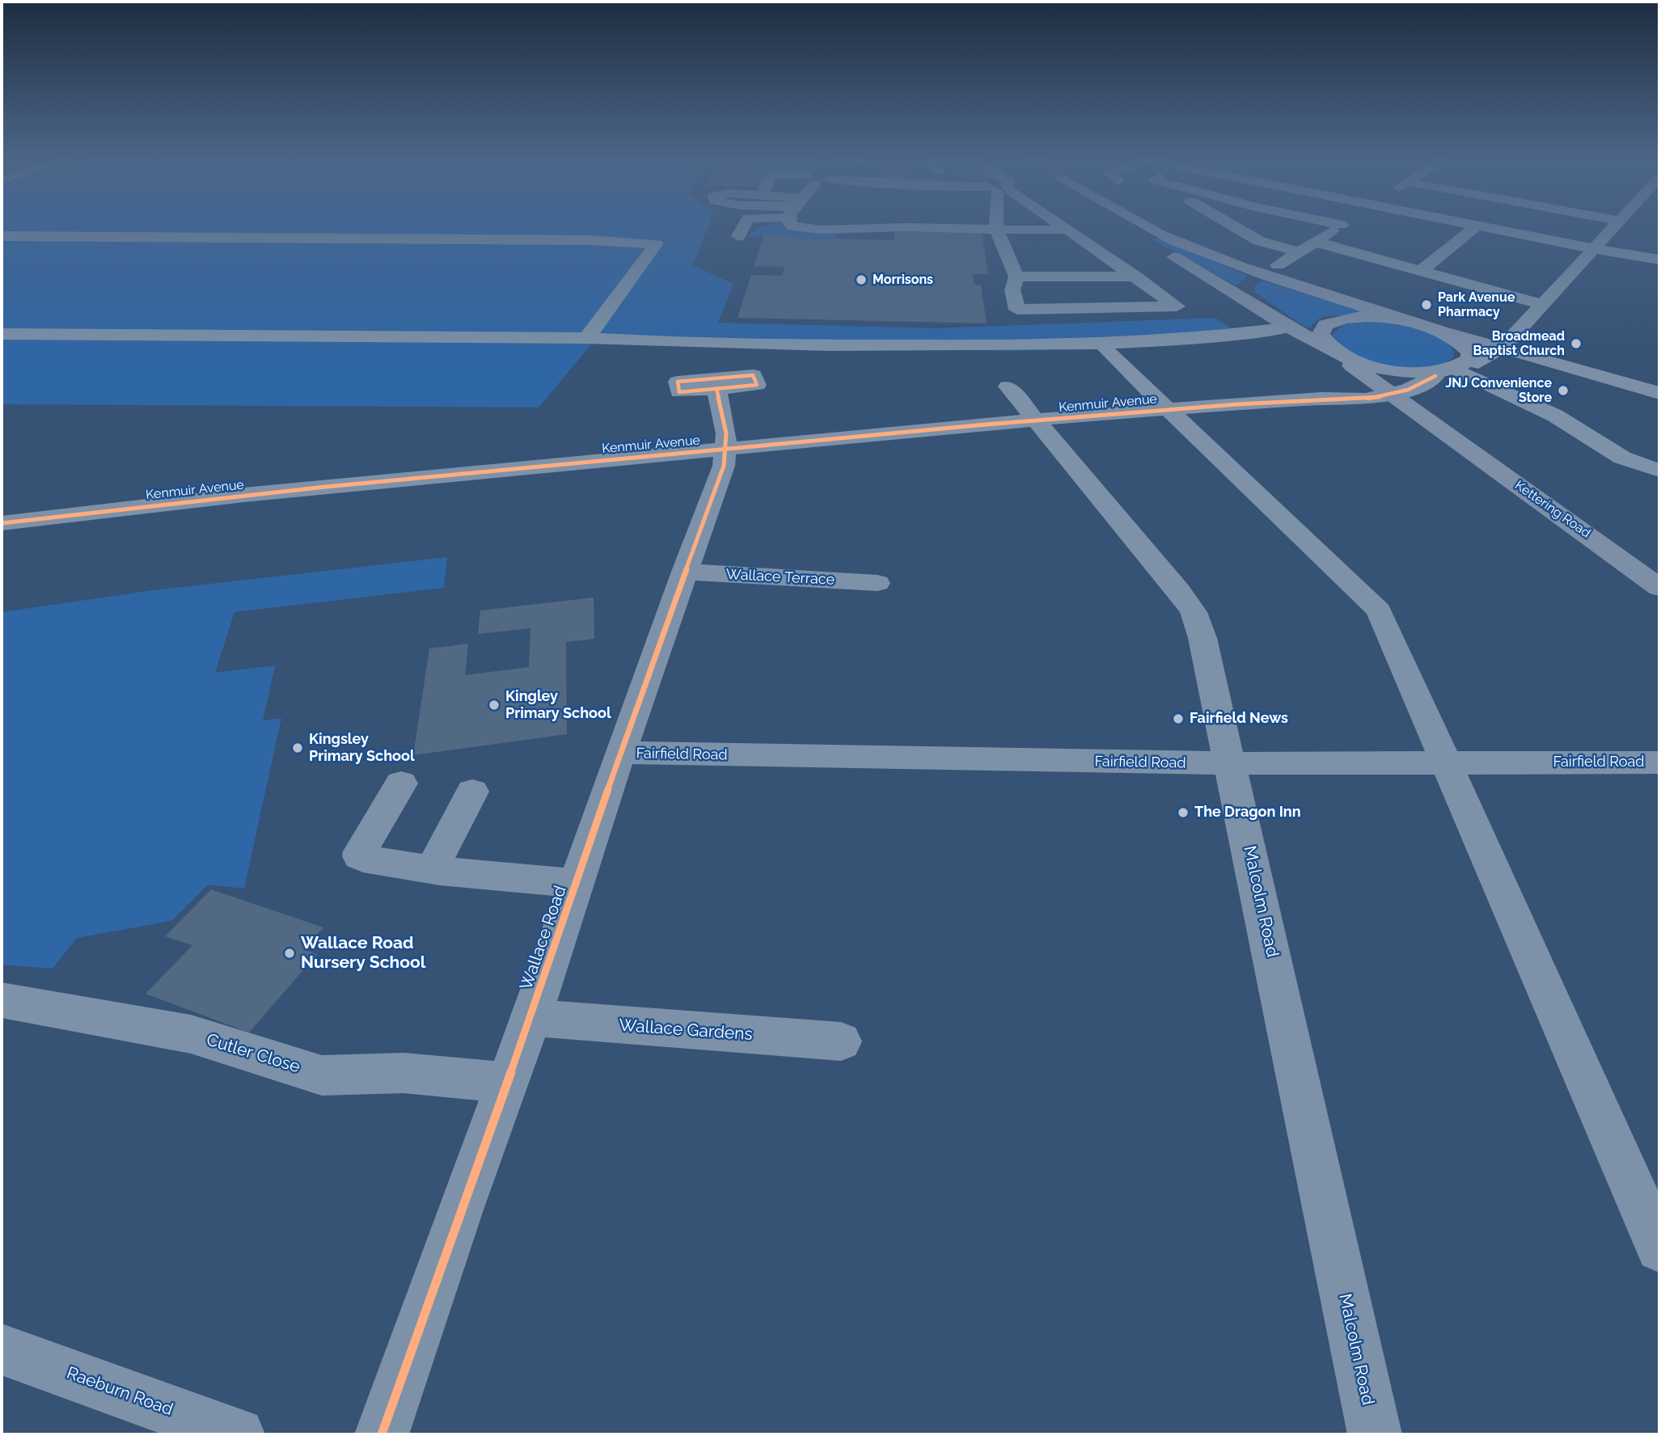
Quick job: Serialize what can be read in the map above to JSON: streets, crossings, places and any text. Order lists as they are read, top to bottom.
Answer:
{
  "streets": {
    "main road": ["Kettering Road"],
    "street": [
      "Kenmuir Avenue",
      "Wallace Terrace",
      "Fairfield Road",
      "Malcolm Road",
      "Wallace Road",
      "Wallace Gardens",
      "Cutler Close",
      "Raeburn Road"
    ]
  },
  "crossings": [
    ["Kenmuir Avenue", "Kettering Road"],
    ["Kenmuir Avenue", "Malcolm Road"],
    ["Kenmuir Avenue", "Wallace Road"],
    ["Wallace Terrace", "Wallace Road"],
    ["Fairfield Road", "Malcolm Road"],
    ["Fairfield Road", "Wallace Road"],
    ["Wallace Road", "Wallace Gardens"],
    ["Wallace Road", "Cutler Close"]
  ],
  "places": [
    "Morrisons",
    "Park Avenue Pharmacy",
    "Broadmead Baptist Church",
    "JNJ Convenience Store",
    "Kingley Primary School",
    "Fairfield News",
    "Kingsley Primary School",
    "The Dragon Inn",
    "Wallace Road Nursery School"
  ]
}
